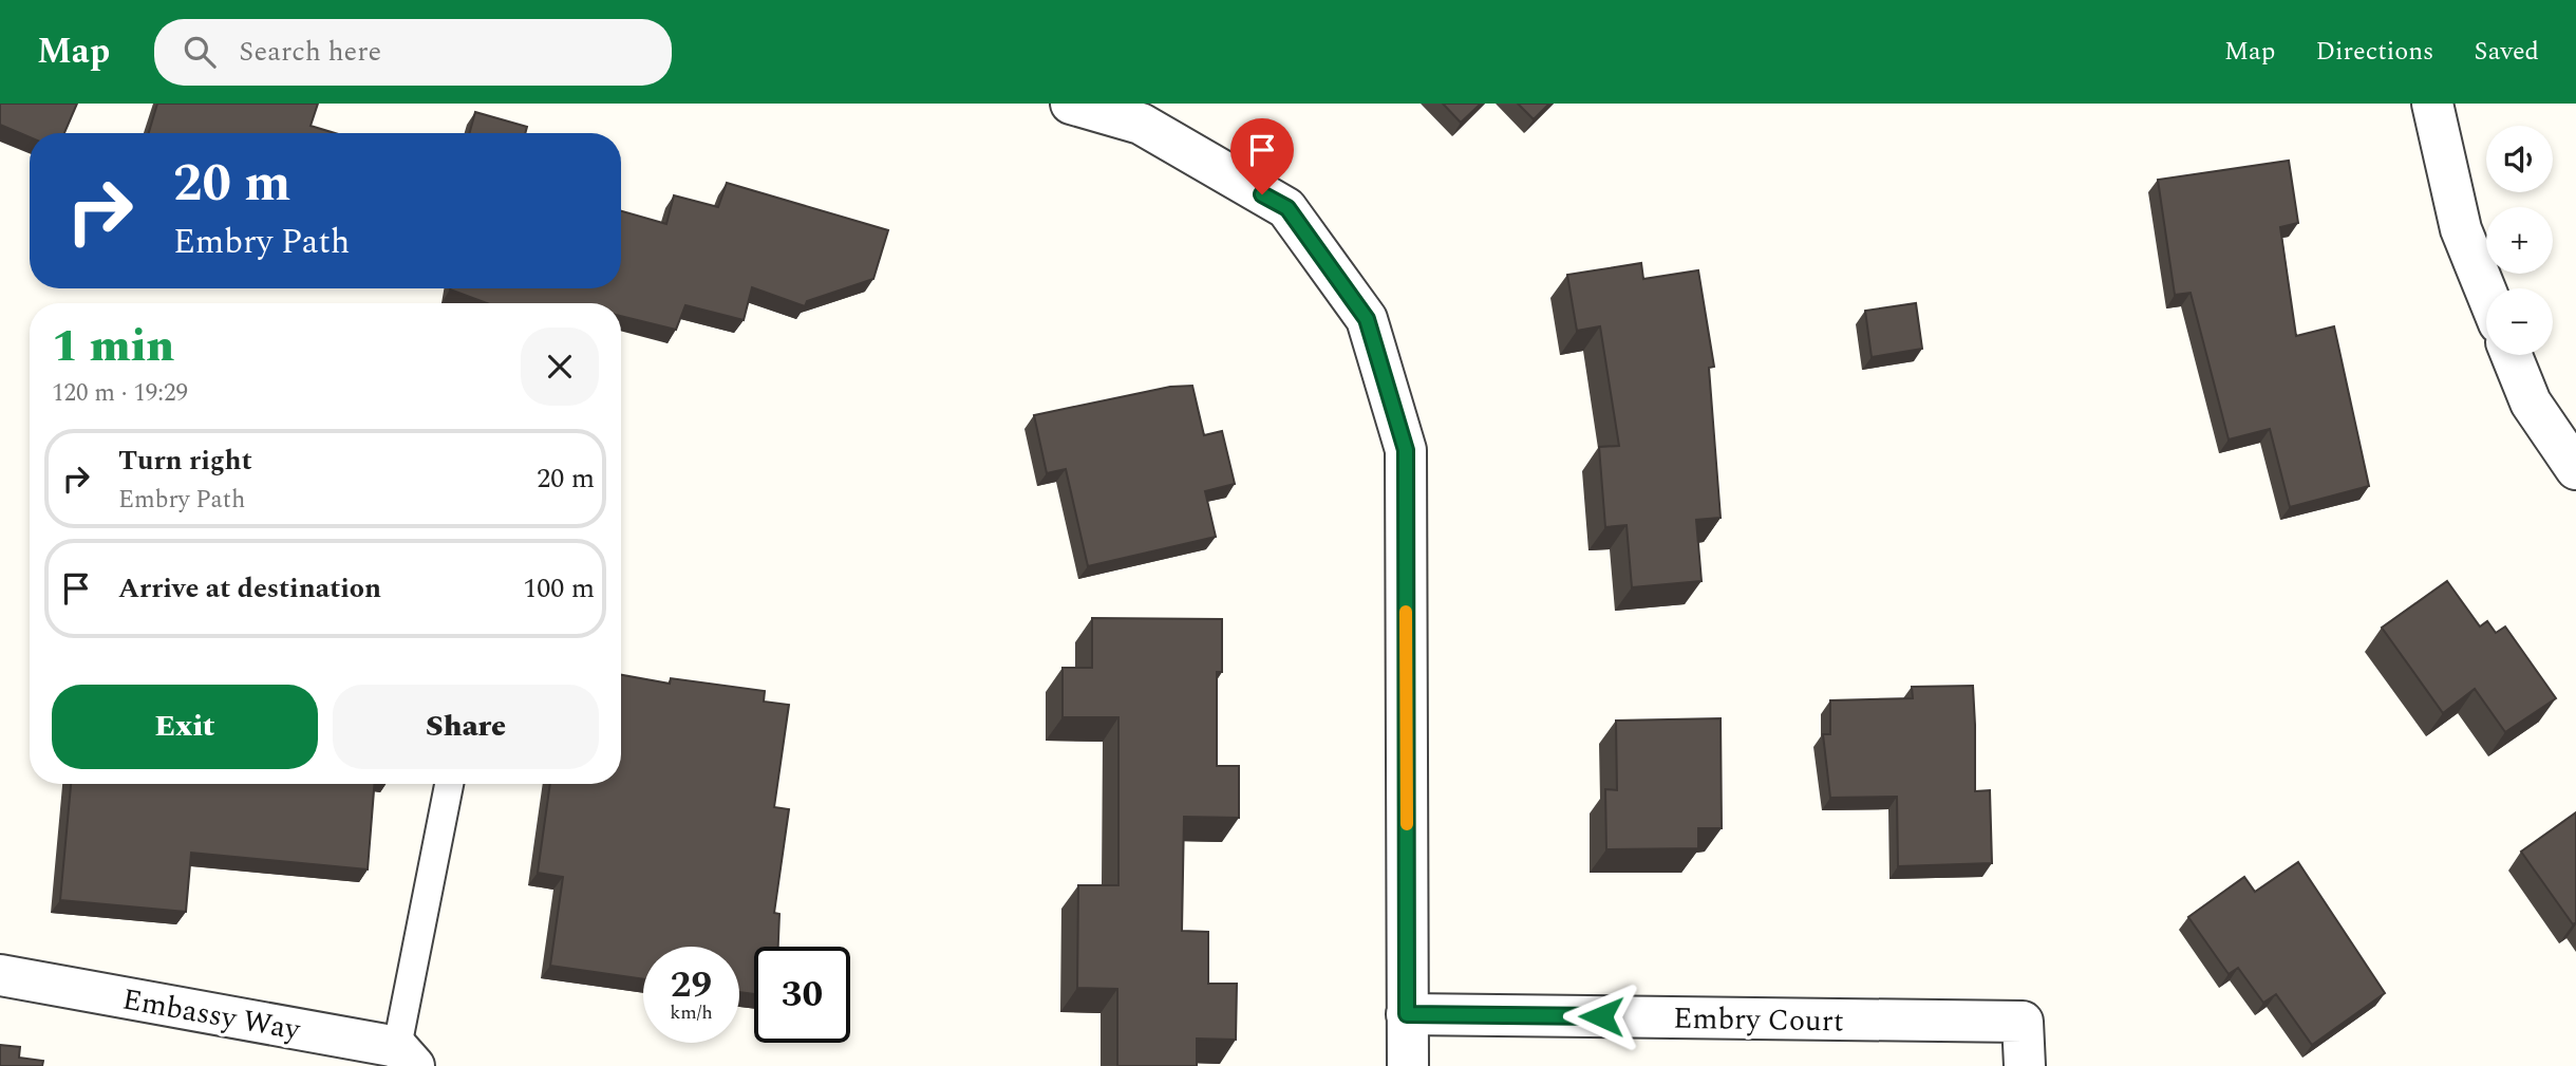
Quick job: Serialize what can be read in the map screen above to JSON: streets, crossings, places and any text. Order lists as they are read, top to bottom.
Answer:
{
  "streets": {
    "street": ["Embassy Way", "Embry Court"]
  },
  "page": {
    "header": "Map",
    "search": "Search here",
    "nav": ["Map", "Directions", "Saved"],
    "map_buttons": ["+", "−"],
    "turn": ["20 m", "Embry Path"],
    "heading": ["1 min", "120 m · 19:29"],
    "list": [
      {
        "name": "Turn right",
        "note": "Embry Path",
        "value": "20 m"
      },
      {
        "name": "Arrive at destination",
        "value": "100 m"
      }
    ],
    "buttons": ["Exit", "Share"],
    "speed": "29 km/h",
    "limit": "30"
  }
}
